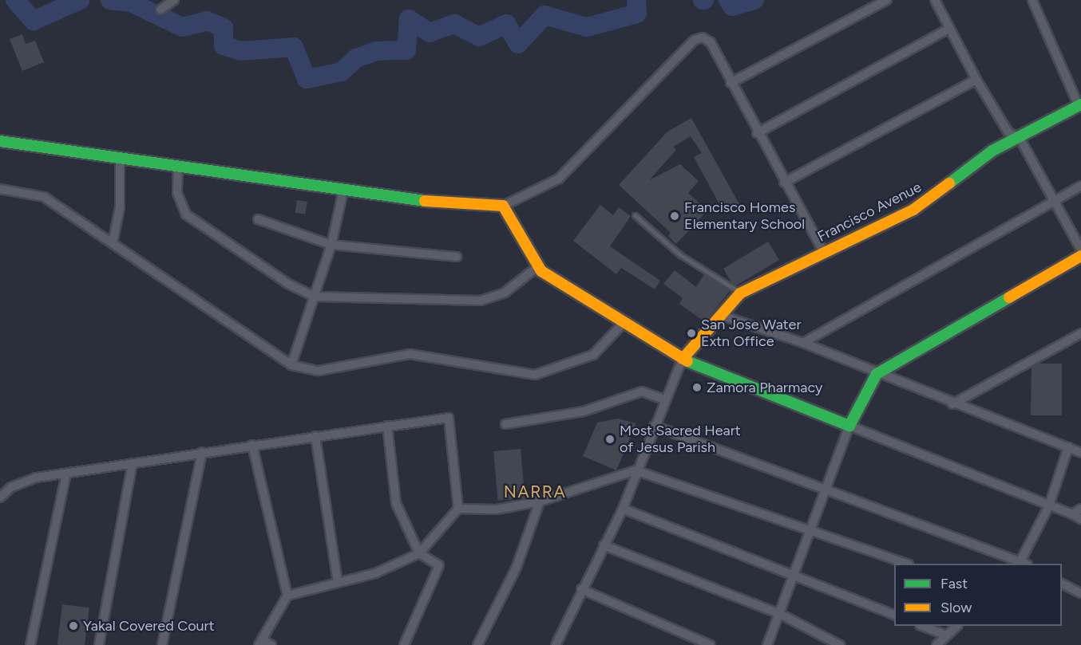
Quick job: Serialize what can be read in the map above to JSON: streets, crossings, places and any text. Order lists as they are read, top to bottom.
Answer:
{
  "streets": {
    "street": ["Francisco Avenue"]
  },
  "districts": ["NARRA"],
  "places": [
    "Francisco Homes Elementary School",
    "San Jose Water Extn Office",
    "Zamora Pharmacy",
    "Most Sacred Heart of Jesus Parish",
    "Yakal Covered Court"
  ],
  "legend": ["Fast", "Slow"]
}
